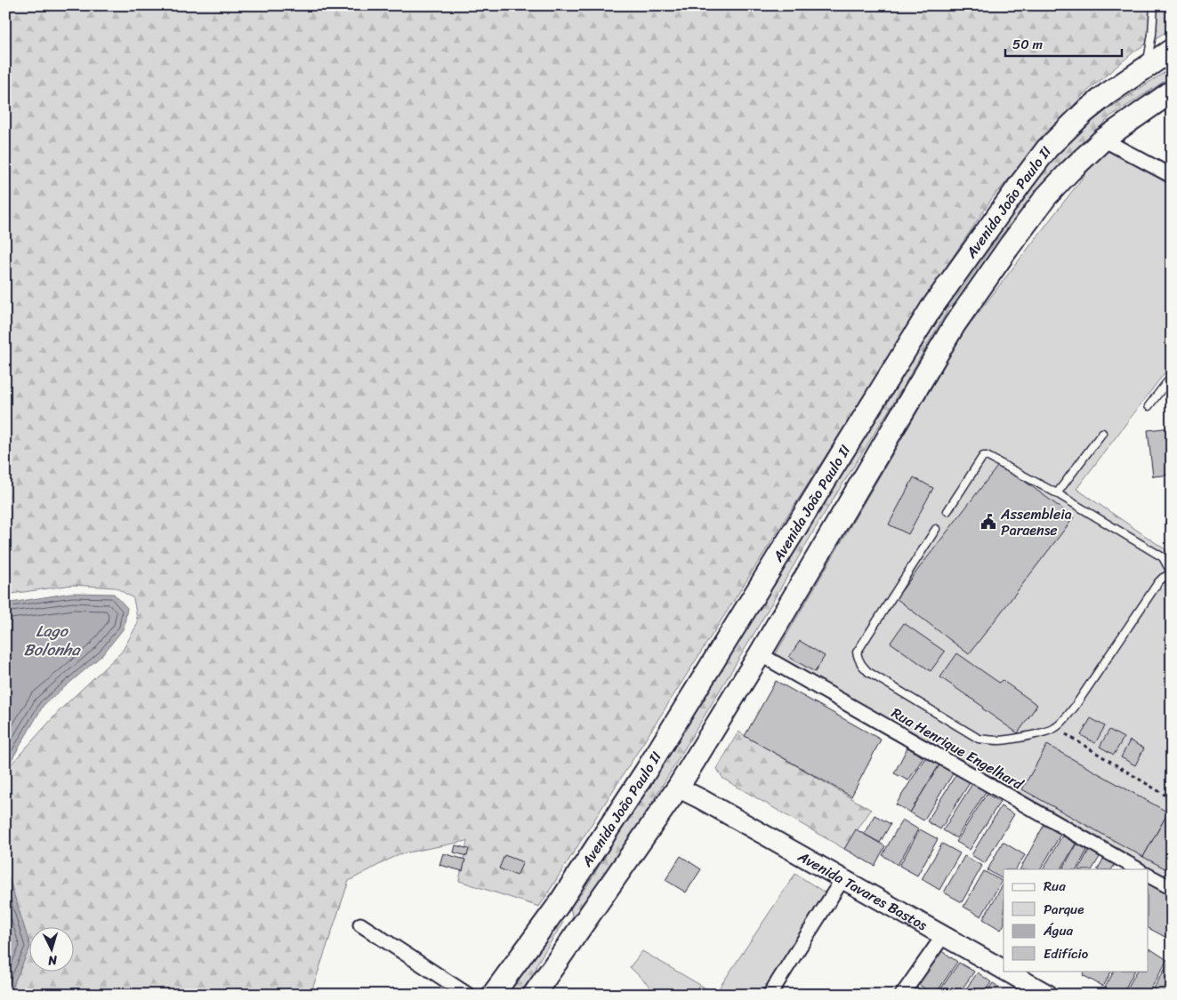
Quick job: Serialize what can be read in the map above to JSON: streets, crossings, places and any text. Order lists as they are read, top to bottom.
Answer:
{
  "streets": {
    "main road": ["Avenida João Paulo II", "Avenida Tavares Bastos"],
    "street": ["Rua Henrique Engelhard"]
  },
  "crossings": [
    ["Avenida João Paulo II", "Rua Henrique Engelhard"],
    ["Avenida João Paulo II", "Avenida Tavares Bastos"]
  ],
  "water": ["Lago Bolonha"],
  "places": {
    "public building": ["Assembleia Paraense"]
  },
  "legend": [
    "Rua",
    "Parque",
    "Água",
    "Edifício"
  ],
  "scale_bar": "50 m",
  "north": "bottom"
}
